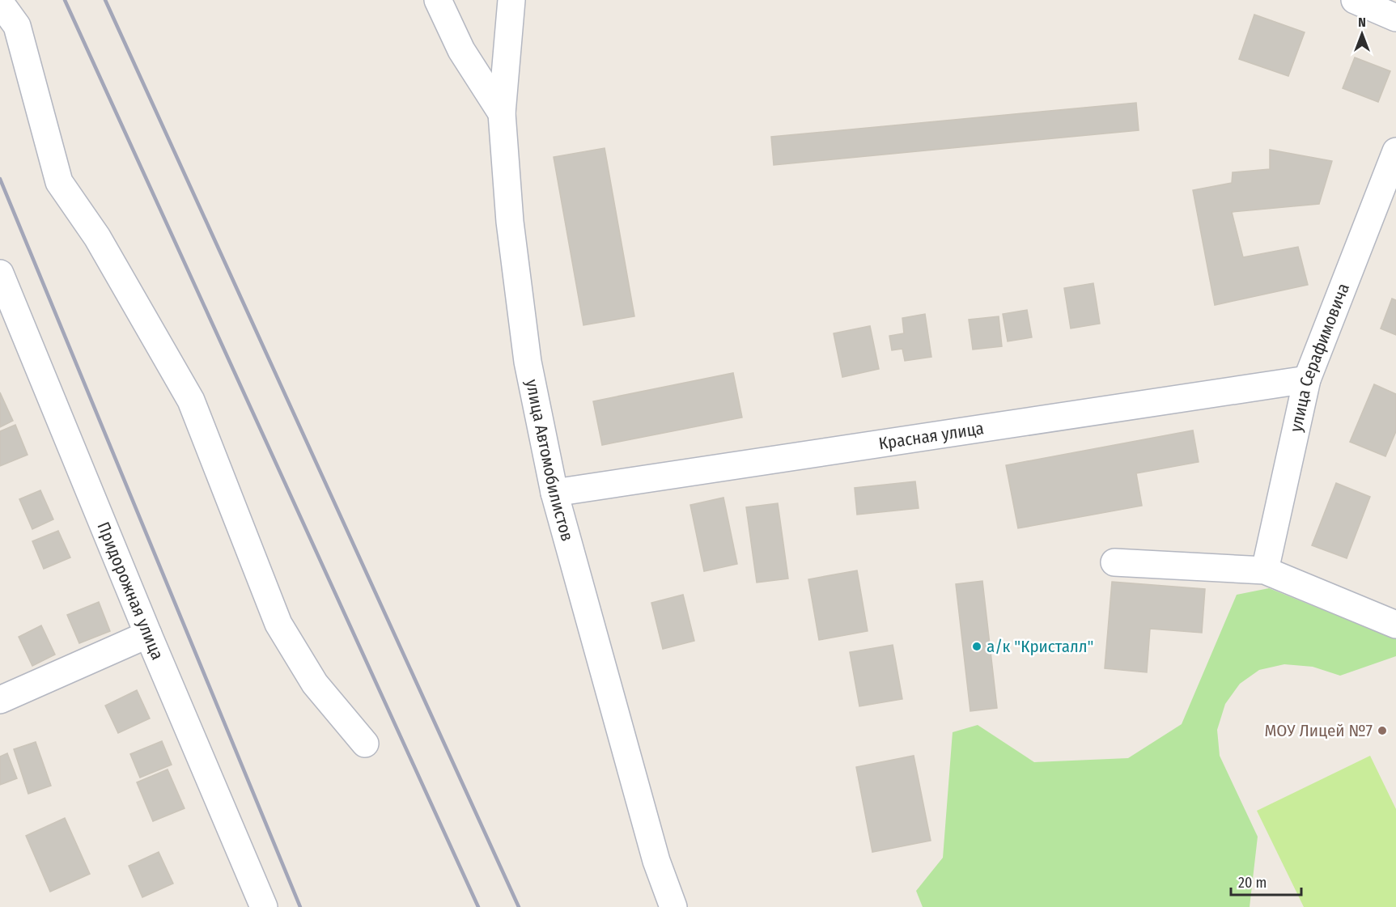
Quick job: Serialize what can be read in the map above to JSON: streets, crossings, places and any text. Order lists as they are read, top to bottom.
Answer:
{
  "streets": {
    "street": [
      "улица Серафимовича",
      "Красная улица",
      "улица Автомобилистов",
      "Придорожная улица"
    ]
  },
  "crossings": [
    ["улица Серафимовича", "Красная улица"],
    ["Красная улица", "улица Автомобилистов"]
  ],
  "places": ["а/к \"Кристалл\"", "МОУ Лицей №7"],
  "scale_bar": "20 m",
  "north": "top"
}
